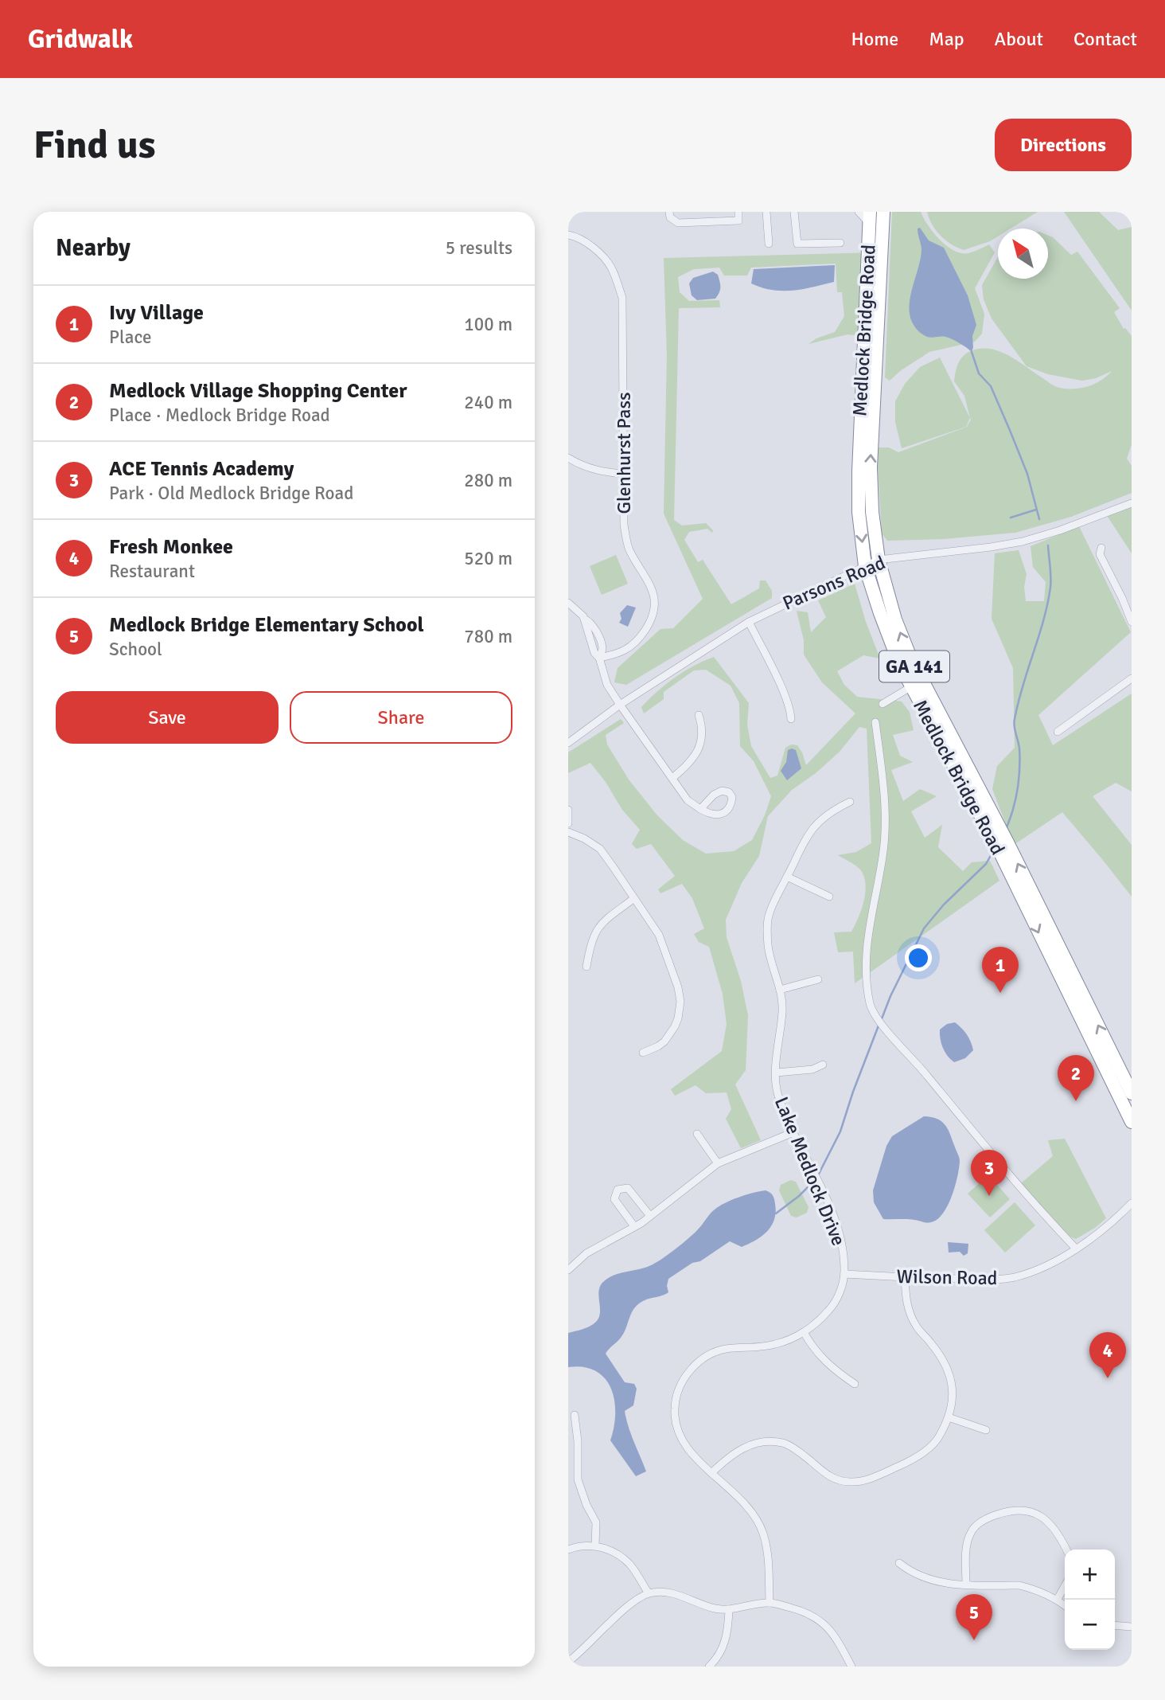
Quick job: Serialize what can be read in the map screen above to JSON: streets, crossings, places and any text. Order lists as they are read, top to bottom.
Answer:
{
  "streets": {
    "highway": ["Medlock Bridge Road", "GA 141"],
    "street": [
      "Glenhurst Pass",
      "Parsons Road",
      "Lake Medlock Drive",
      "Wilson Road"
    ]
  },
  "crossings": [
    ["Medlock Bridge Road", "Parsons Road"],
    ["Lake Medlock Drive", "Wilson Road"]
  ],
  "north": "top left",
  "page": {
    "header": "Gridwalk",
    "nav": [
      "Home",
      "Map",
      "About",
      "Contact"
    ],
    "buttons": [
      "Directions",
      ["Save", "Share"]
    ],
    "title": "Find us",
    "heading": ["Nearby", "5 results"],
    "list": [
      {
        "mark": "1",
        "name": "Ivy Village",
        "note": "Place",
        "value": "100 m"
      },
      {
        "mark": "2",
        "name": "Medlock Village Shopping Center",
        "note": "Place · Medlock Bridge Road",
        "value": "240 m"
      },
      {
        "mark": "3",
        "name": "ACE Tennis Academy",
        "note": "Park · Old Medlock Bridge Road",
        "value": "280 m"
      },
      {
        "mark": "4",
        "name": "Fresh Monkee",
        "note": "Restaurant",
        "value": "520 m"
      },
      {
        "mark": "5",
        "name": "Medlock Bridge Elementary School",
        "note": "School",
        "value": "780 m"
      }
    ],
    "pins": [
      "1",
      "2",
      "3",
      "4",
      "5"
    ],
    "map_buttons": ["+", "−"]
  }
}
